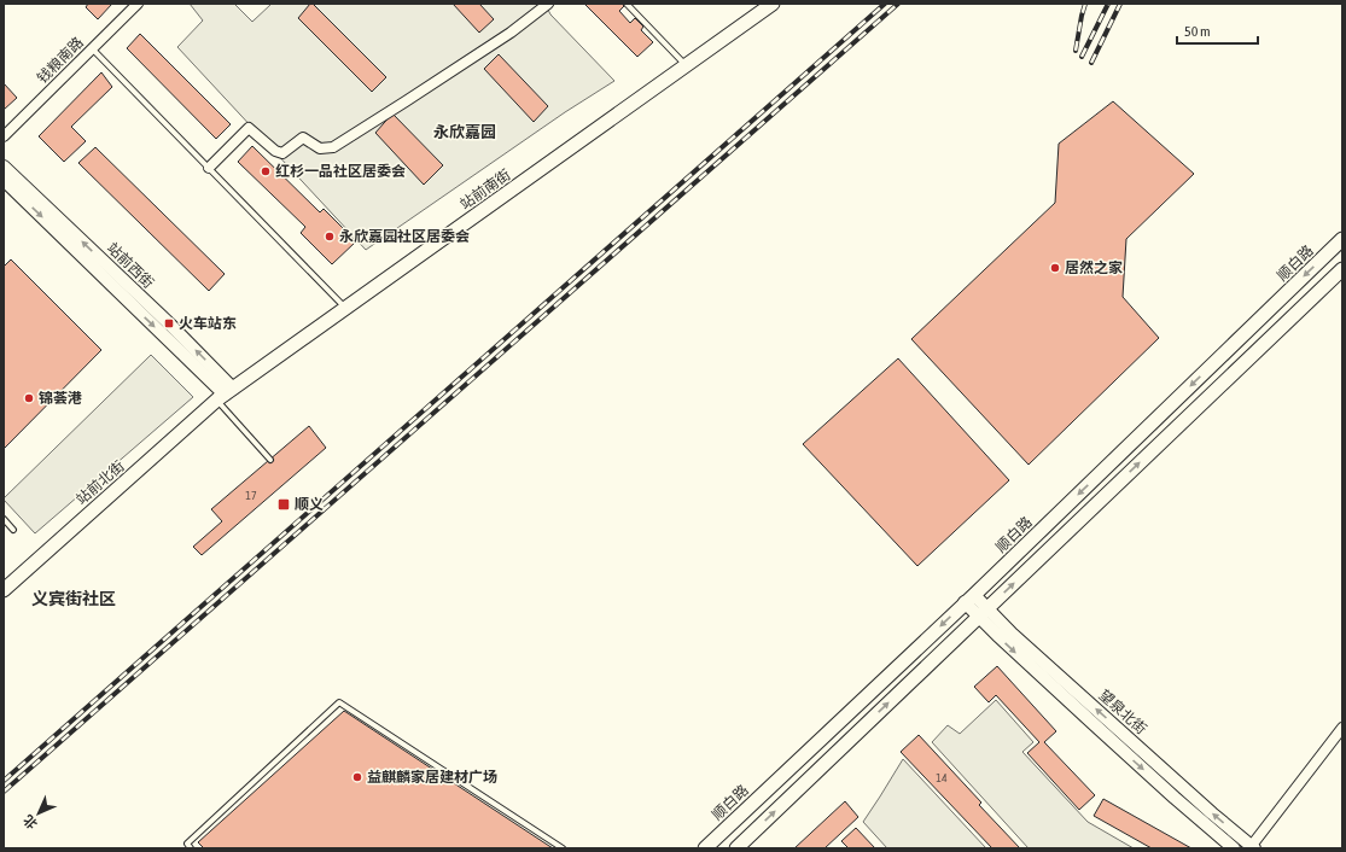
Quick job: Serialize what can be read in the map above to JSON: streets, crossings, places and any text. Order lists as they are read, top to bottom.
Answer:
{
  "streets": {
    "main road": ["站前南街", "顺白路", "站前北街"],
    "street": ["钱粮南路", "站前西街", "望泉北街"]
  },
  "crossings": [
    ["站前南街", "站前西街"],
    ["站前南街", "站前北街"],
    ["顺白路", "望泉北街"],
    ["站前西街", "站前北街"]
  ],
  "districts": ["永欣嘉园", "义宾街社区"],
  "places": {
    "other": [
      "红杉一品社区居委会",
      "永欣嘉园社区居委会",
      "居然之家",
      "锦荟港",
      "益麒麟家居建材广场"
    ],
    "transit": ["火车站东", "顺义"]
  },
  "house_numbers": ["17", "14"],
  "scale_bar": "50 m",
  "north": "bottom left"
}
